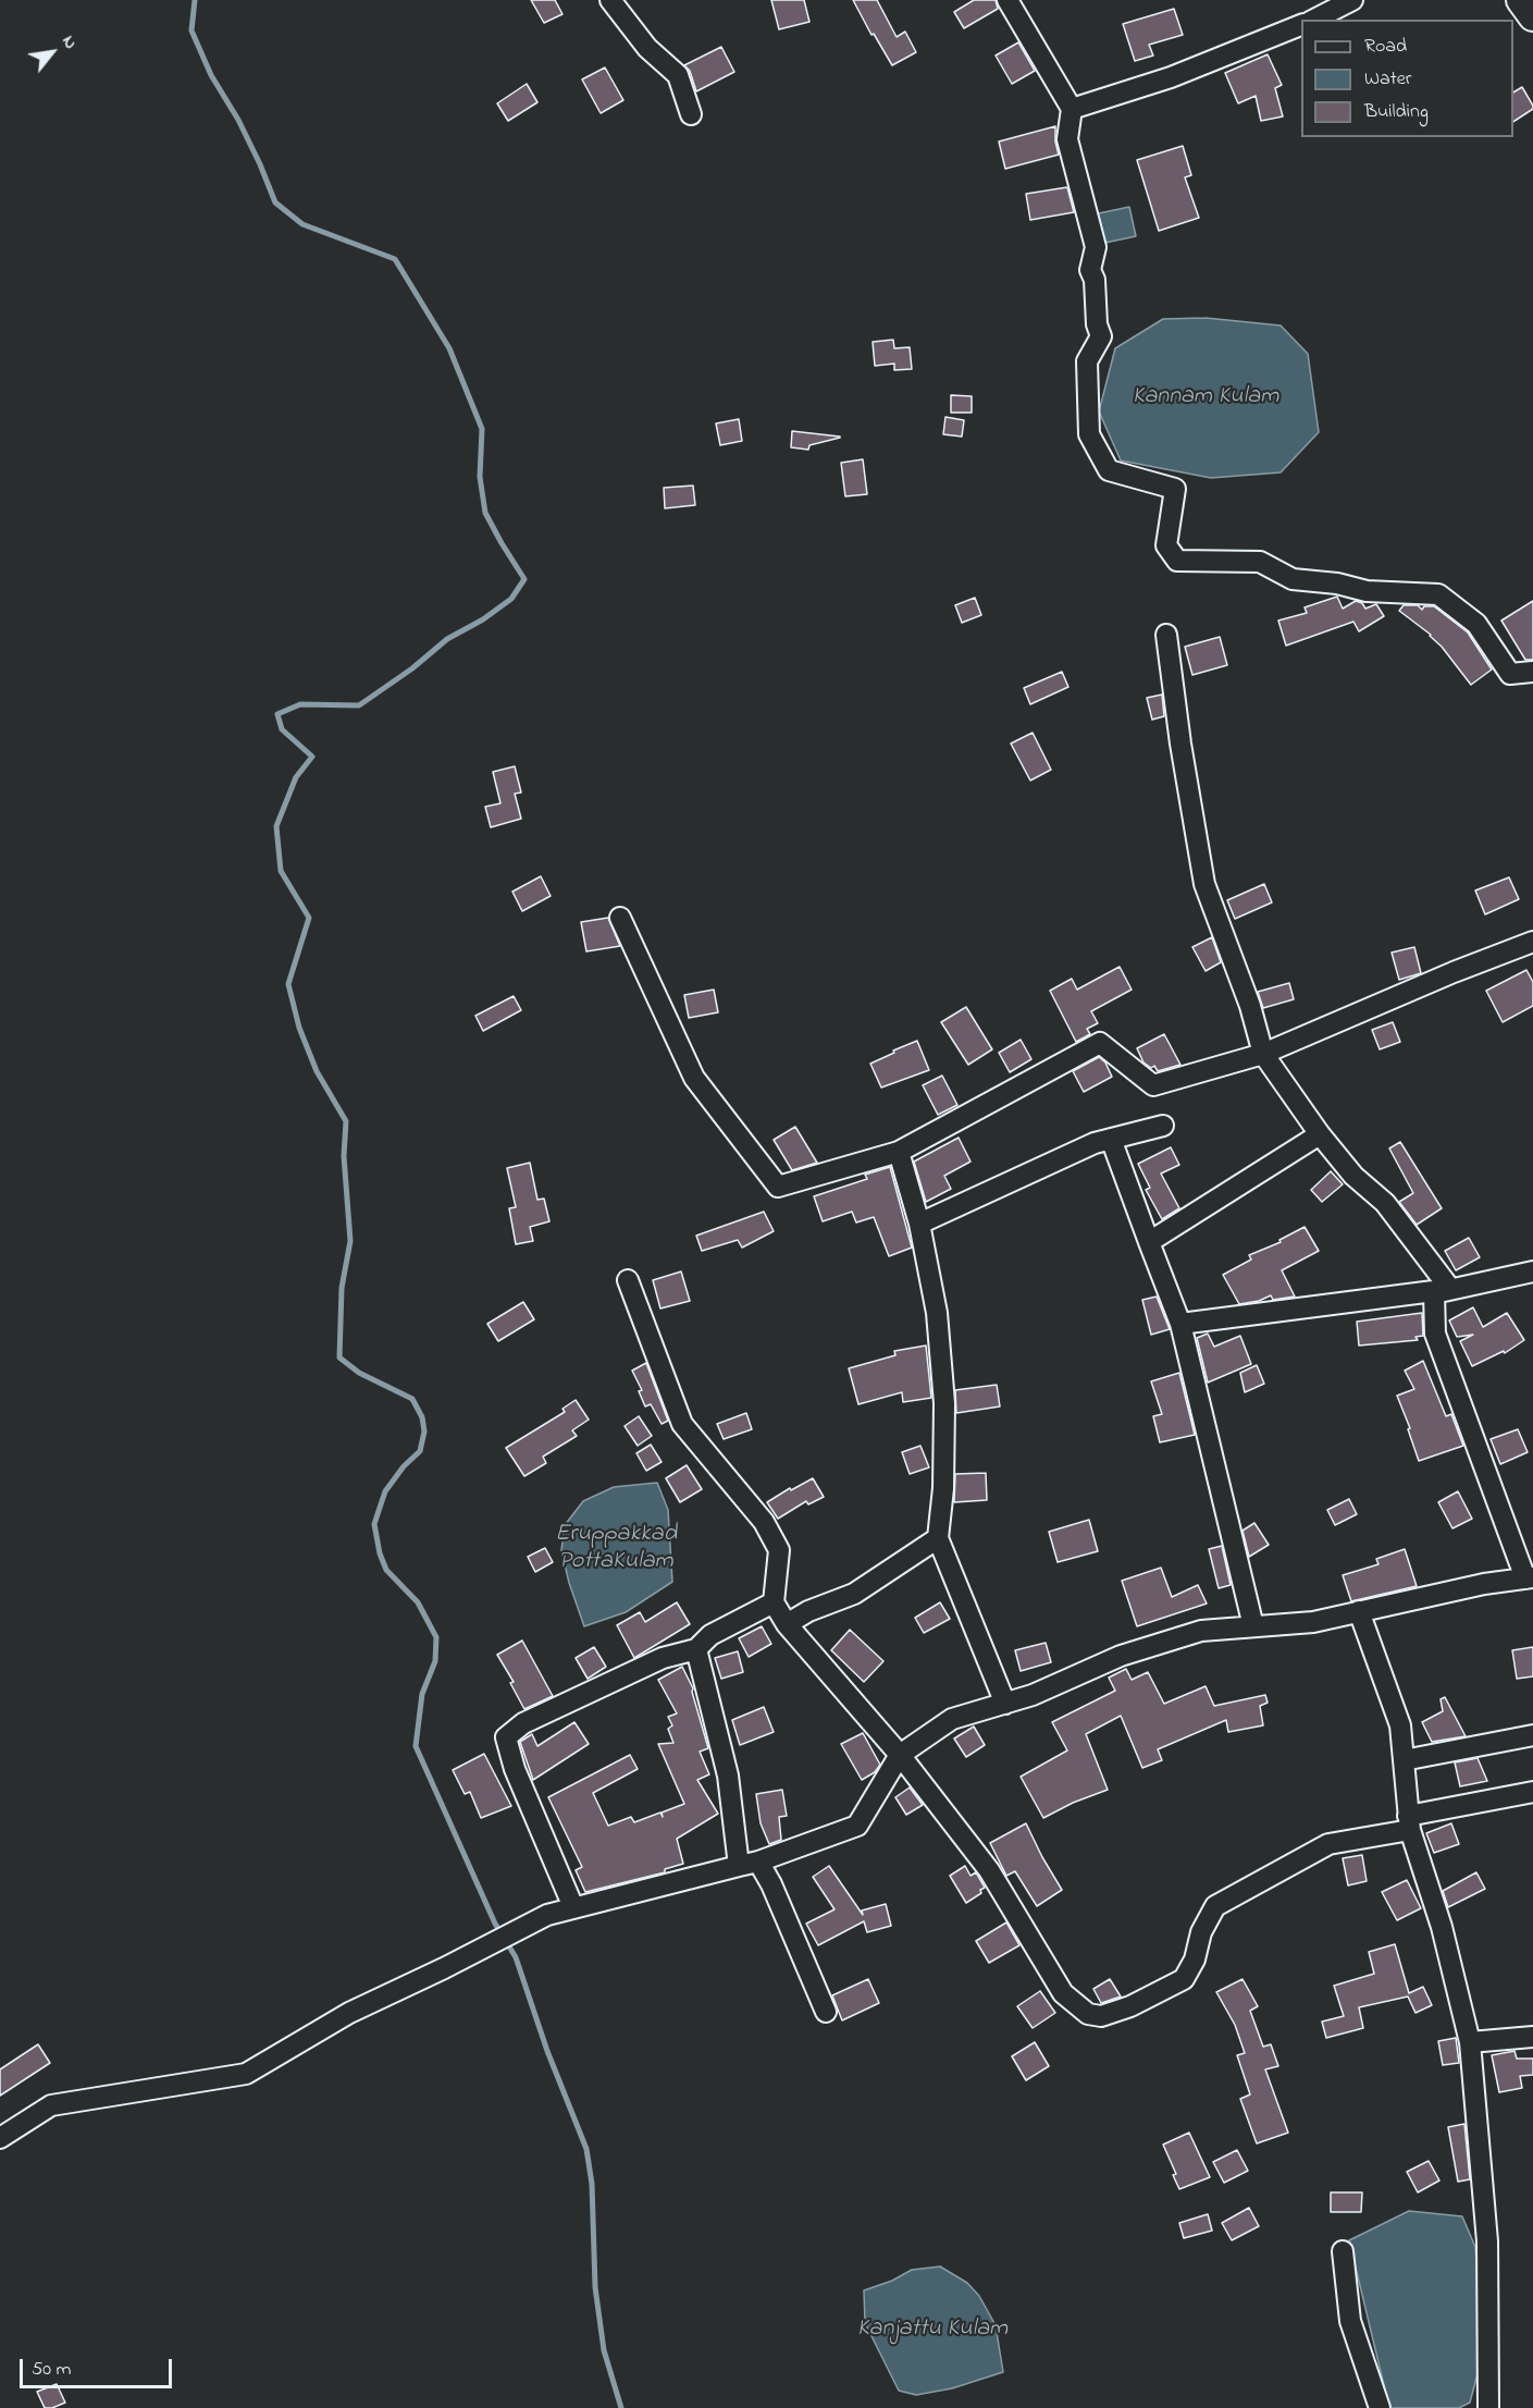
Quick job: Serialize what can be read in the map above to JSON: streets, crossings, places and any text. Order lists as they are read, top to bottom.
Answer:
{
  "water": ["Kannam Kulam", "Eruppakkad PottaKulam", "Kanjattu Kulam"],
  "legend": ["Road", "Water", "Building"],
  "scale_bar": "50 m",
  "north": "top right"
}
